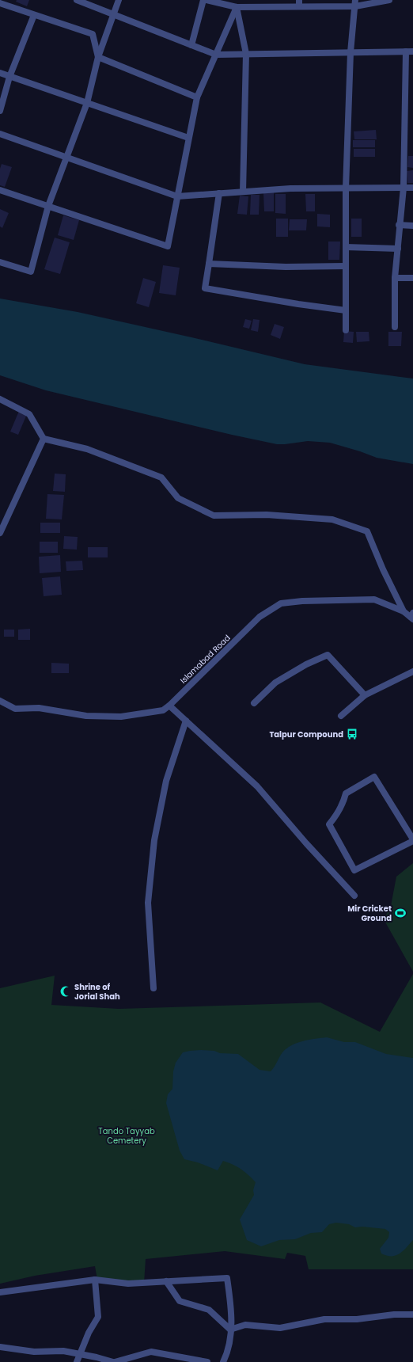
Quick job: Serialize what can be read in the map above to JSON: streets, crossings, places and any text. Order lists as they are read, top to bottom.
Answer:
{
  "streets": {
    "street": ["Islamabad Road"]
  },
  "parks": ["Tando Tayyab Cemetery"],
  "places": {
    "bus stop": ["Talpur Compound"],
    "sports": ["Mir Cricket Ground"],
    "mosque": ["Shrine of Jorial Shah"]
  }
}
